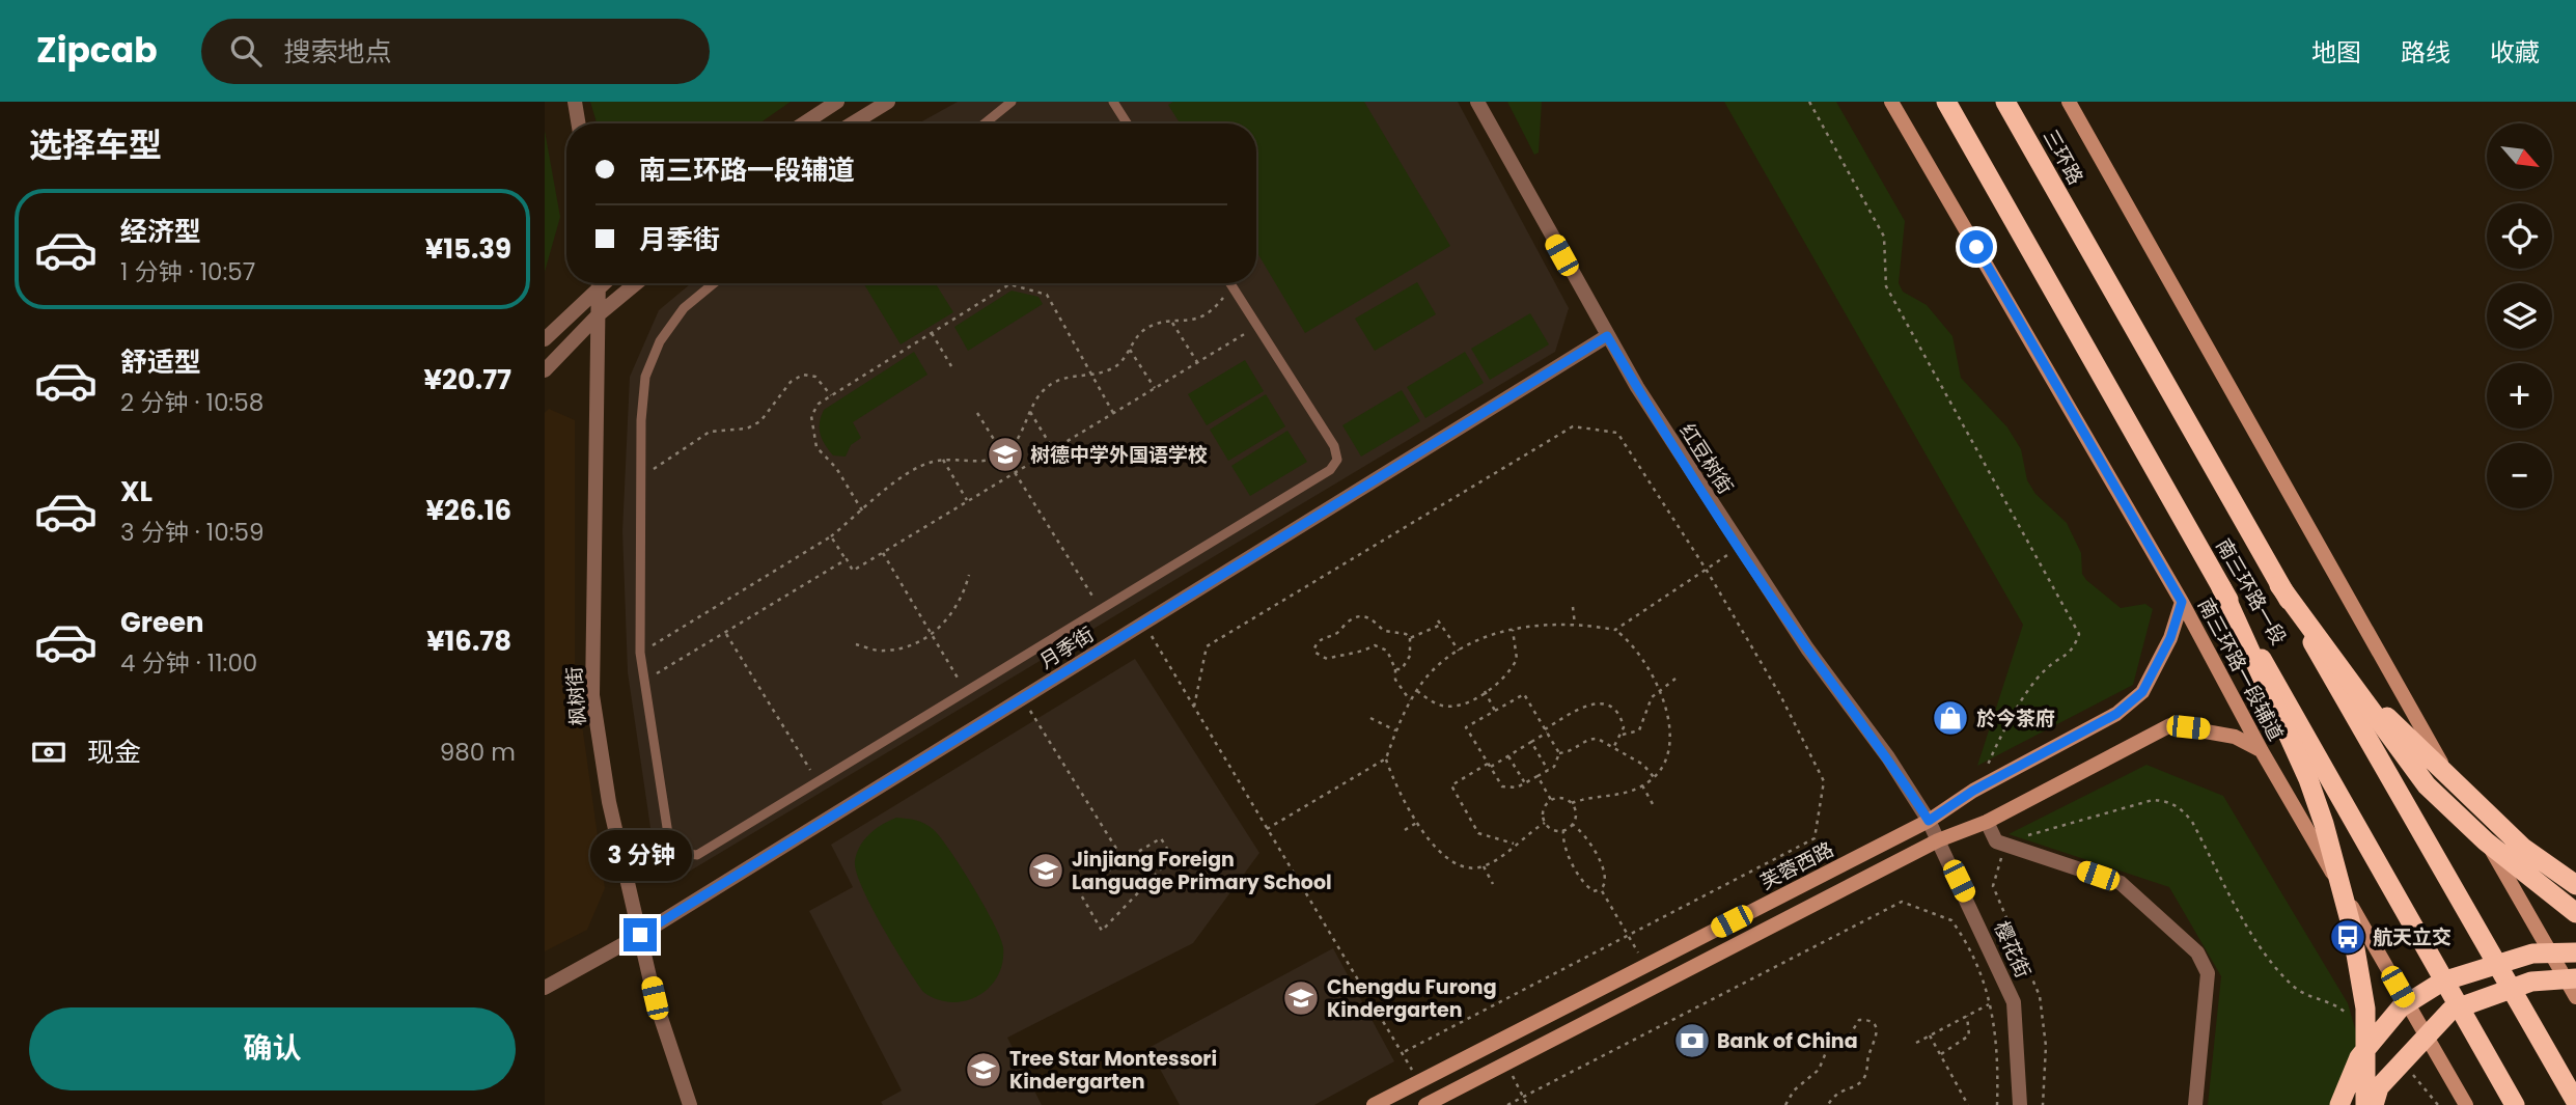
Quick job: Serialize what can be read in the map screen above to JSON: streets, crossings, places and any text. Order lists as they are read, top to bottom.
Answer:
{
  "streets": {
    "highway": ["三环路", "南三环路一段"],
    "main road": ["南三环路一段辅道", "芙蓉西路"],
    "street": [
      "红豆树街",
      "月季街",
      "枫树街",
      "樱花街"
    ]
  },
  "crossings": [
    ["三环路", "南三环路一段"],
    ["红豆树街", "月季街"],
    ["红豆树街", "芙蓉西路"],
    ["红豆树街", "樱花街"],
    ["月季街", "枫树街"],
    ["南三环路一段辅道", "芙蓉西路"],
    ["芙蓉西路", "樱花街"]
  ],
  "places": {
    "school or university": [
      "树德中学外国语学校",
      "Jinjiang Foreign Language Primary School",
      "Chengdu Furong Kindergarten",
      "Tree Star Montessori Kindergarten"
    ],
    "shop": ["於今茶府"],
    "bus stop": ["航天立交"],
    "bank": ["Bank of China"]
  },
  "north": "bottom right",
  "page": {
    "header": "Zipcab",
    "search": "搜索地点",
    "nav": ["地图", "路线", "收藏"],
    "heading": "选择车型",
    "map_buttons": ["+", "−"],
    "banner": ["南三环路一段辅道", "月季街"],
    "list": [
      {
        "name": "经济型",
        "note": "1 分钟 · 10:57",
        "value": "¥15.39"
      },
      {
        "name": "舒适型",
        "note": "2 分钟 · 10:58",
        "value": "¥20.77"
      },
      {
        "name": "XL",
        "note": "3 分钟 · 10:59",
        "value": "¥26.16"
      },
      {
        "name": "Green",
        "note": "4 分钟 · 11:00",
        "value": "¥16.78"
      }
    ],
    "pay": ["现金", "980 m"],
    "bubble": "3 分钟",
    "buttons": "确认"
  }
}
